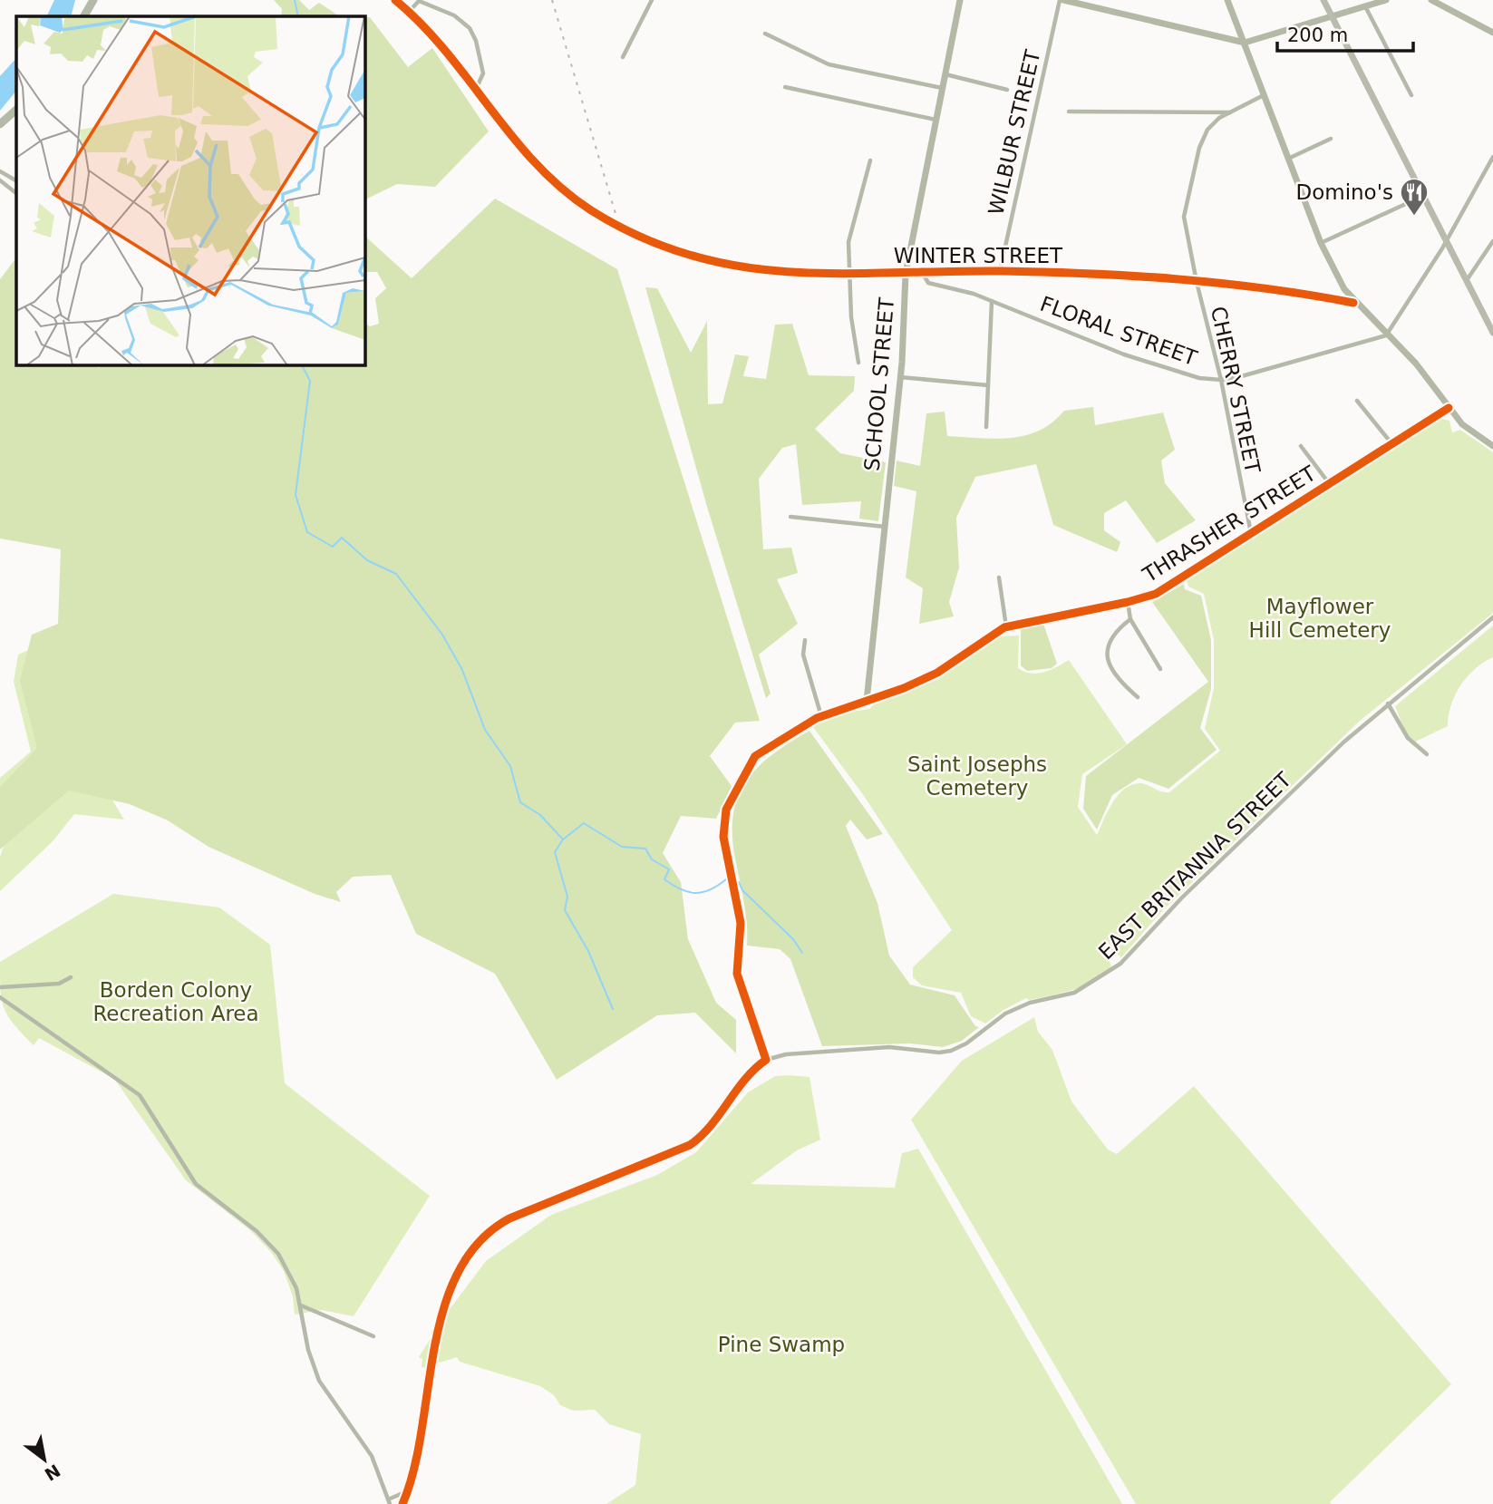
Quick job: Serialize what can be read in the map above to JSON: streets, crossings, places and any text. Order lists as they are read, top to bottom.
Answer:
{
  "streets": {
    "street": [
      "WILBUR STREET",
      "WINTER STREET",
      "FLORAL STREET",
      "SCHOOL STREET",
      "CHERRY STREET",
      "THRASHER STREET",
      "EAST BRITANNIA STREET"
    ]
  },
  "crossings": [
    ["WILBUR STREET", "WINTER STREET"],
    ["WINTER STREET", "FLORAL STREET"],
    ["WINTER STREET", "SCHOOL STREET"],
    ["WINTER STREET", "CHERRY STREET"],
    ["FLORAL STREET", "CHERRY STREET"],
    ["SCHOOL STREET", "THRASHER STREET"],
    ["CHERRY STREET", "THRASHER STREET"],
    ["THRASHER STREET", "EAST BRITANNIA STREET"]
  ],
  "parks": [
    "Mayflower Hill Cemetery",
    "Saint Josephs Cemetery",
    "Borden Colony Recreation Area",
    "Pine Swamp"
  ],
  "places": {
    "restaurant": ["Domino's"]
  },
  "scale_bar": "200 m",
  "north": "bottom right"
}
